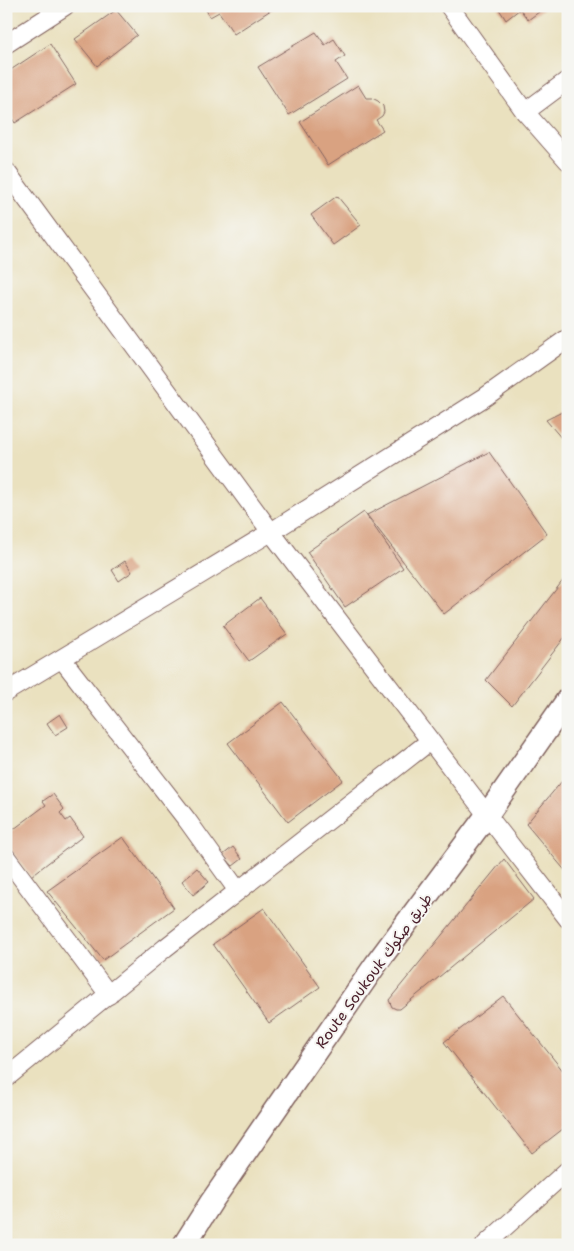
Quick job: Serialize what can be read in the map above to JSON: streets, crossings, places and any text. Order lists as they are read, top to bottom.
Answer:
{
  "streets": {
    "street": ["Route Soukouk طريق صكوك"]
  }
}
